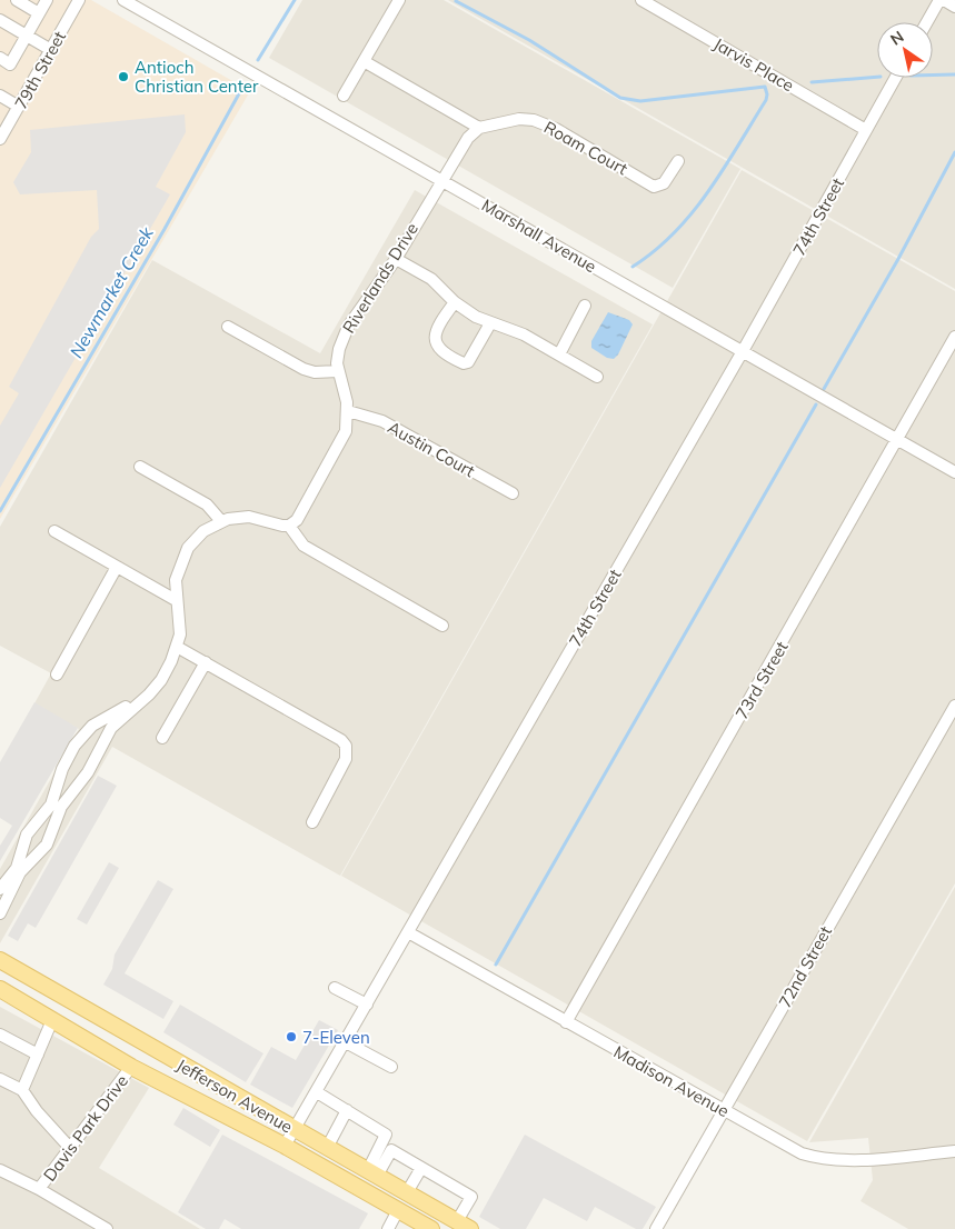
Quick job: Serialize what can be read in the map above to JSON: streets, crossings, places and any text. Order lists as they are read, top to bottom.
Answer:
{
  "streets": {
    "main road": ["Jefferson Avenue"],
    "street": [
      "Jarvis Place",
      "79th Street",
      "Roam Court",
      "74th Street",
      "Marshall Avenue",
      "Riverlands Drive",
      "Austin Court",
      "73rd Street",
      "72nd Street",
      "Madison Avenue",
      "Davis Park Drive"
    ]
  },
  "crossings": [
    ["Jarvis Place", "74th Street"],
    ["74th Street", "Marshall Avenue"],
    ["74th Street", "Madison Avenue"],
    ["74th Street", "Jefferson Avenue"],
    ["Marshall Avenue", "Riverlands Drive"],
    ["Marshall Avenue", "73rd Street"],
    ["Riverlands Drive", "Austin Court"],
    ["73rd Street", "Madison Avenue"],
    ["72nd Street", "Madison Avenue"],
    ["Jefferson Avenue", "Davis Park Drive"]
  ],
  "water": ["Newmarket Creek"],
  "places": ["Antioch Christian Center", "7-Eleven"],
  "north": "top left"
}
